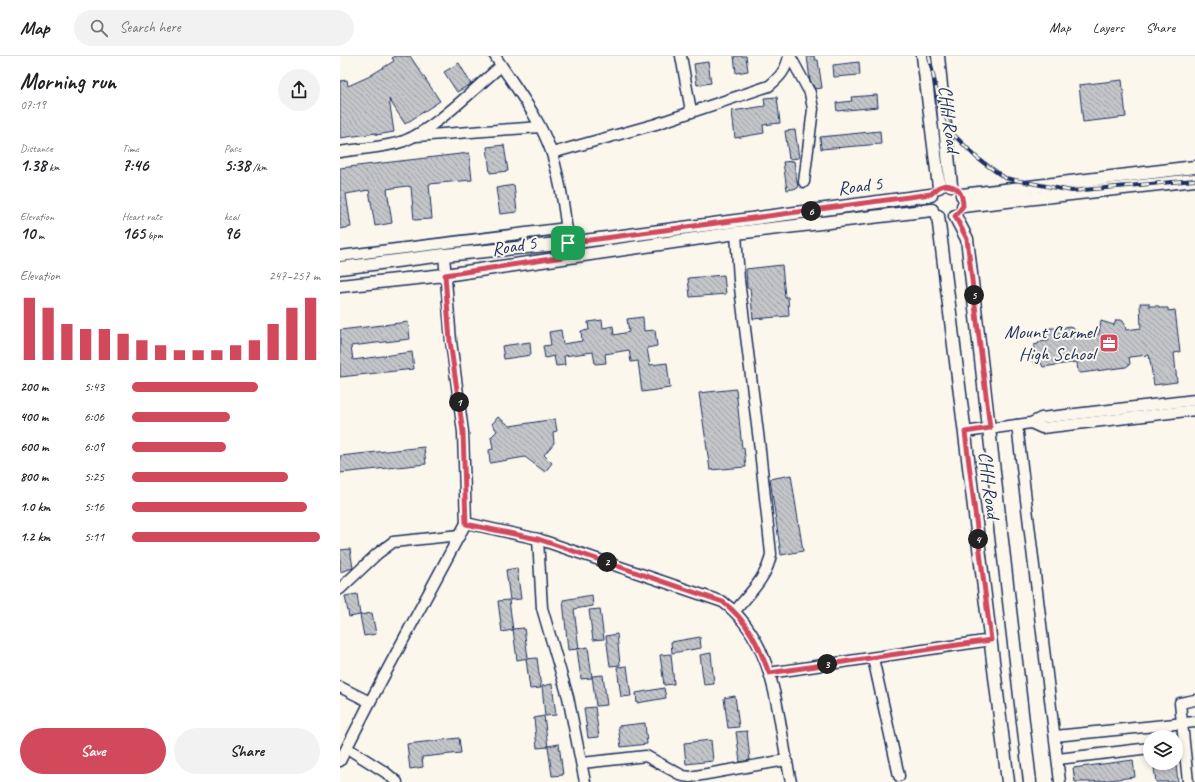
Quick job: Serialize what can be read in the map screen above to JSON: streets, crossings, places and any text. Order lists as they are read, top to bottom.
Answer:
{
  "streets": {
    "street": ["CHH Road", "Road 5"]
  },
  "crossings": [
    ["CHH Road", "Road 5"]
  ],
  "places": {
    "office": ["Mount Carmel High School"]
  },
  "page": {
    "header": "Map",
    "search": "Search here",
    "nav": ["Map", "Layers", "Share"],
    "heading": ["Morning run", "07:19"],
    "stats": [
      ["Distance", "1.38 km"],
      ["Time", "7:46"],
      ["Pace", "5:38 /km"],
      ["Elevation", "10 m"],
      ["Heart rate", "165 bpm"],
      ["kcal", "96"]
    ],
    "pins": [
      "6",
      "5",
      "1",
      "4",
      "2",
      "3"
    ],
    "chart": ["Elevation", "247–257 m"],
    "list": [
      {
        "name": "200 m",
        "note": "5:43"
      },
      {
        "name": "400 m",
        "note": "6:06"
      },
      {
        "name": "600 m",
        "note": "6:09"
      },
      {
        "name": "800 m",
        "note": "5:25"
      },
      {
        "name": "1.0 km",
        "note": "5:16"
      },
      {
        "name": "1.2 km",
        "note": "5:11"
      }
    ],
    "buttons": ["Save", "Share"]
  }
}
